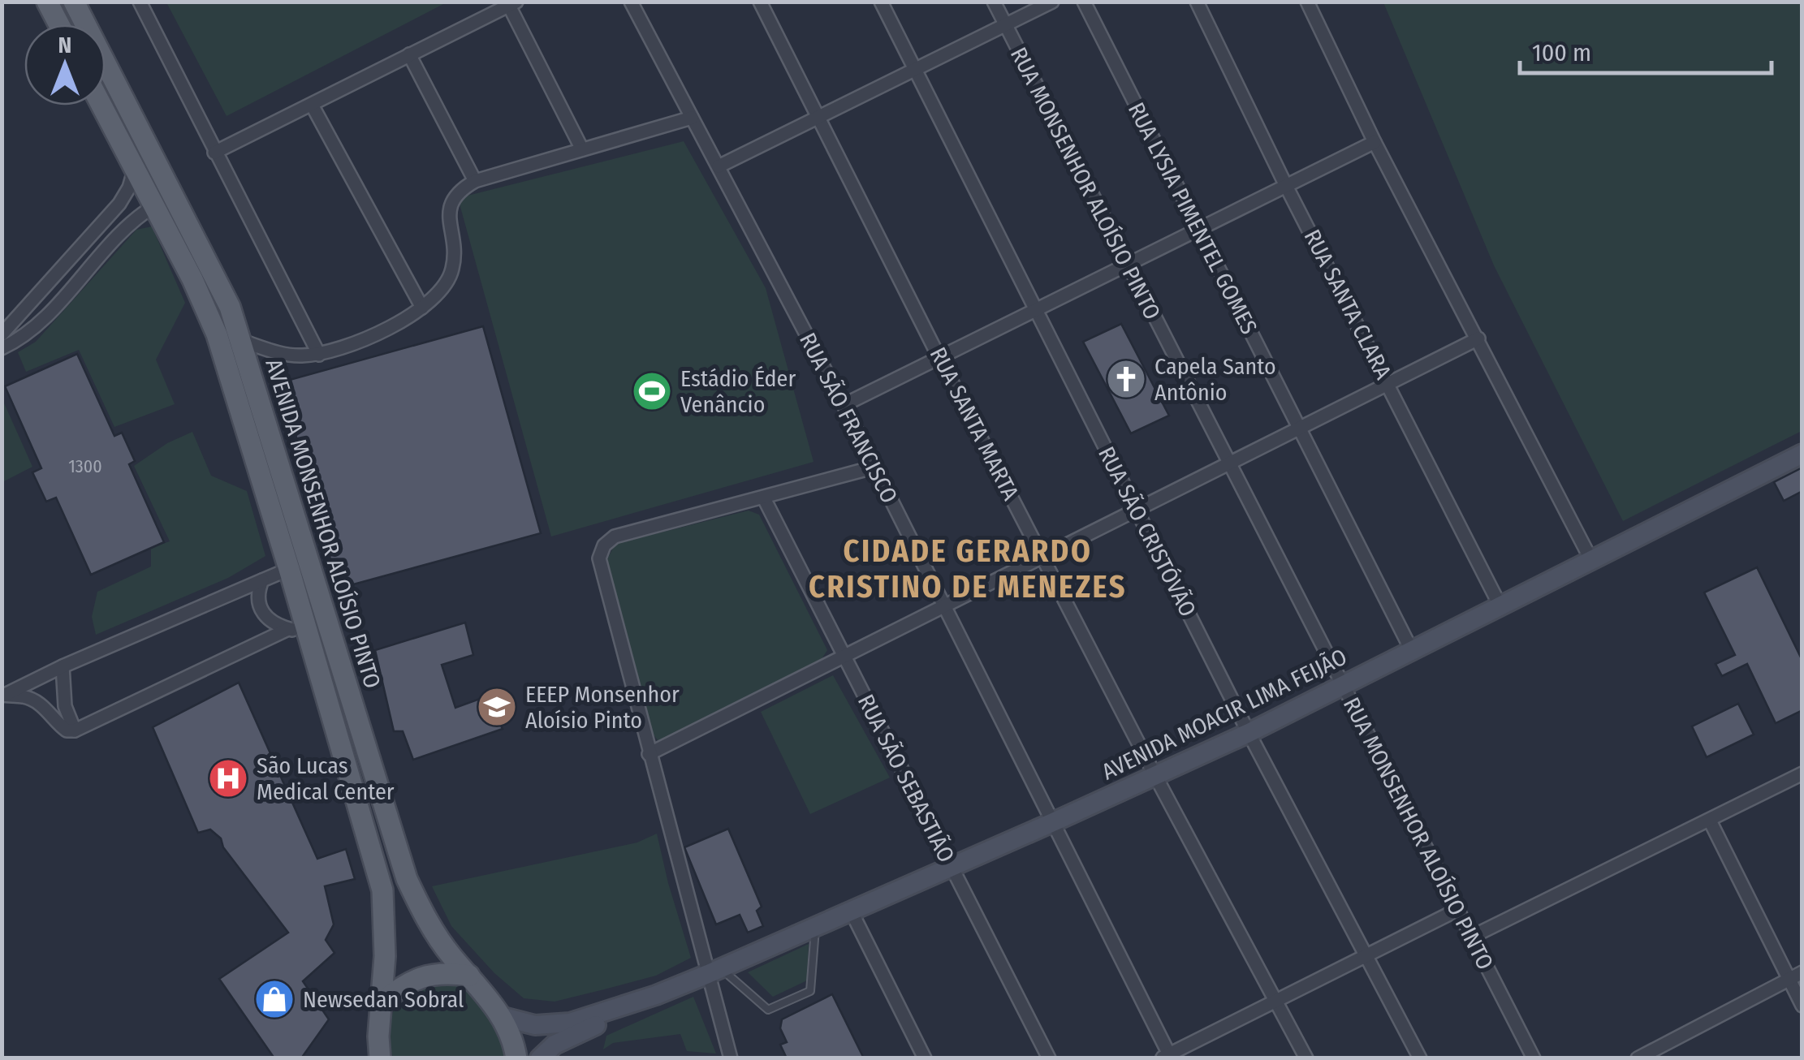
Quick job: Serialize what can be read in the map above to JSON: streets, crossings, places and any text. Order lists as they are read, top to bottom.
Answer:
{
  "streets": {
    "main road": ["AVENIDA MONSENHOR ALOÍSIO PINTO", "AVENIDA MOACIR LIMA FEIJÃO"],
    "street": [
      "RUA MONSENHOR ALOÍSIO PINTO",
      "RUA LYSIA PIMENTEL GOMES",
      "RUA SANTA CLARA",
      "RUA SÃO FRANCISCO",
      "RUA SANTA MARTA",
      "RUA SÃO CRISTÓVÃO",
      "RUA SÃO SEBASTIÃO"
    ]
  },
  "crossings": [
    ["RUA MONSENHOR ALOÍSIO PINTO", "AVENIDA MOACIR LIMA FEIJÃO"],
    ["RUA LYSIA PIMENTEL GOMES", "AVENIDA MOACIR LIMA FEIJÃO"],
    ["RUA SANTA CLARA", "AVENIDA MOACIR LIMA FEIJÃO"],
    ["RUA SÃO FRANCISCO", "AVENIDA MOACIR LIMA FEIJÃO"],
    ["RUA SANTA MARTA", "AVENIDA MOACIR LIMA FEIJÃO"],
    ["RUA SÃO CRISTÓVÃO", "AVENIDA MOACIR LIMA FEIJÃO"],
    ["AVENIDA MOACIR LIMA FEIJÃO", "RUA SÃO SEBASTIÃO"]
  ],
  "districts": ["CIDADE GERARDO CRISTINO DE MENEZES"],
  "places": {
    "church": ["Capela Santo Antônio"],
    "sports": ["Estádio Éder Venâncio"],
    "school or university": ["EEEP Monsenhor Aloísio Pinto"],
    "hospital": ["São Lucas Medical Center"],
    "shop": ["Newsedan Sobral"]
  },
  "house_numbers": ["1300"],
  "scale_bar": "100 m",
  "north": "top"
}
